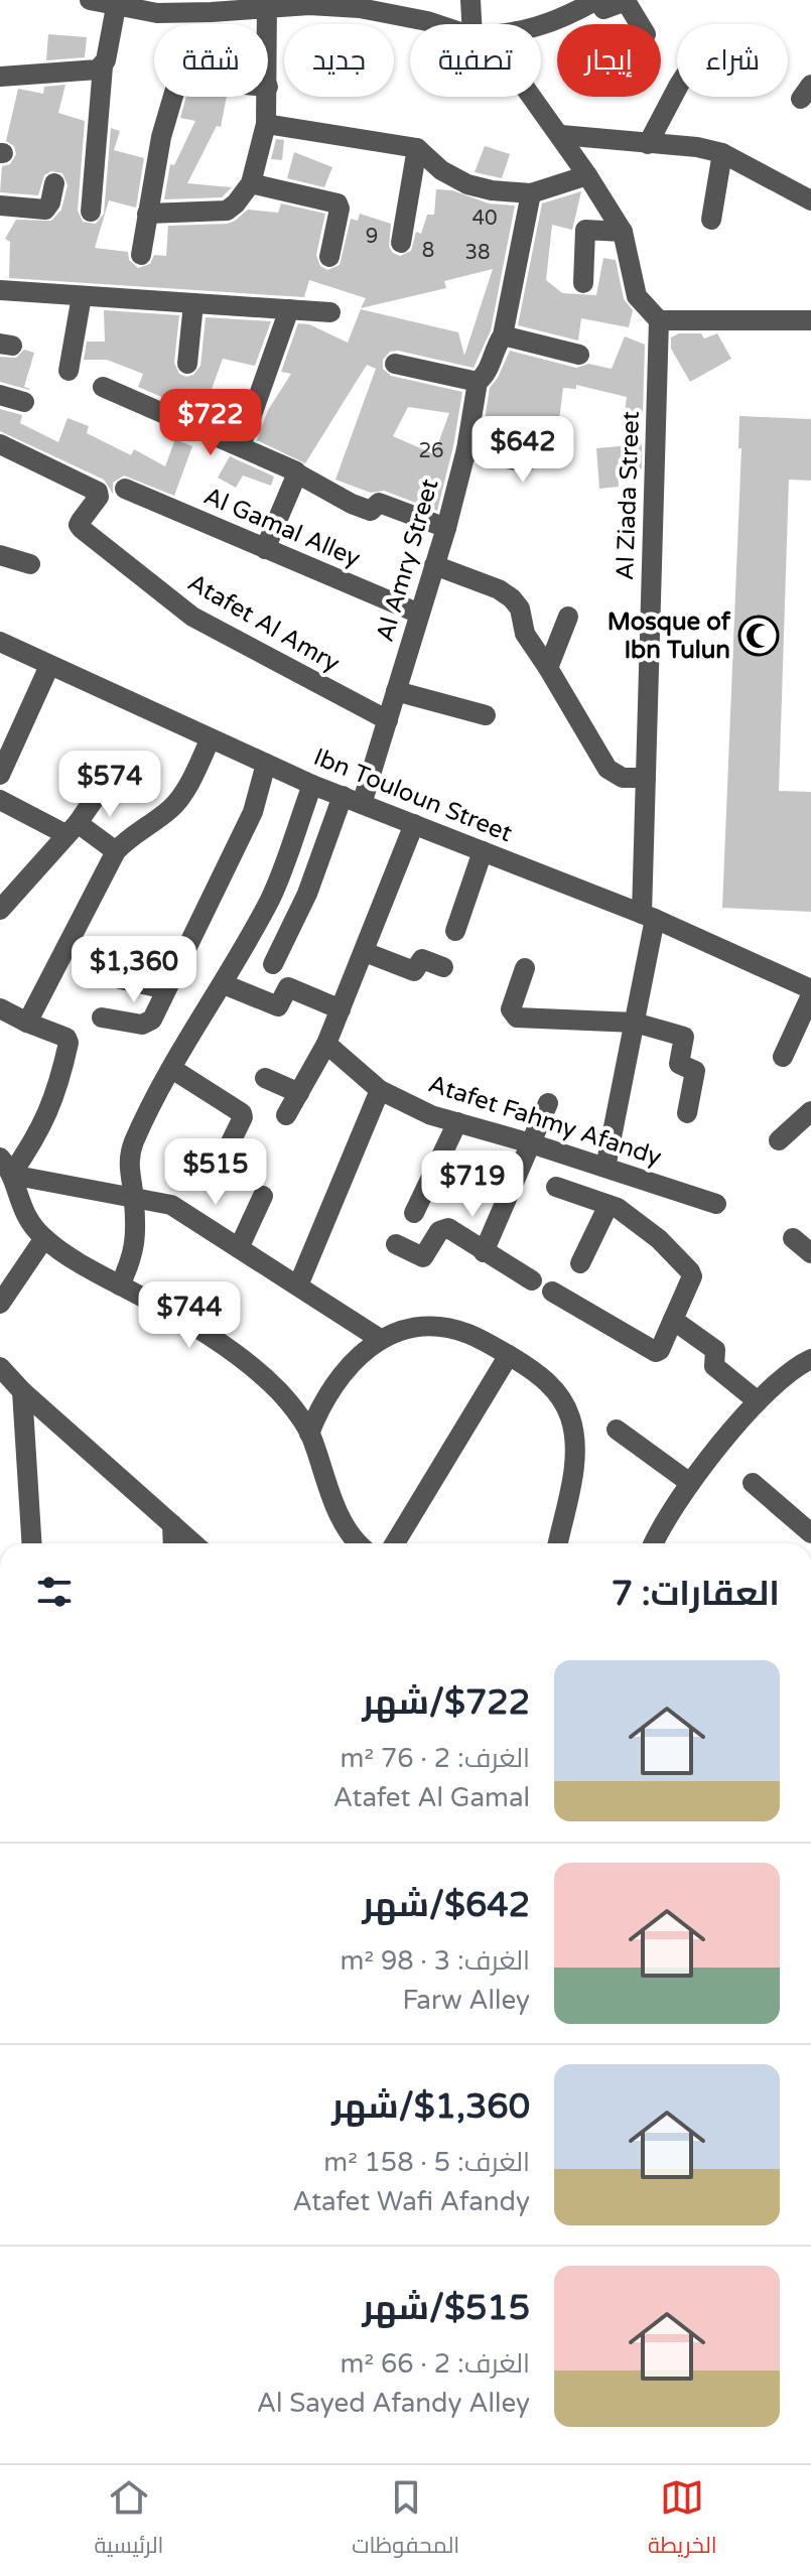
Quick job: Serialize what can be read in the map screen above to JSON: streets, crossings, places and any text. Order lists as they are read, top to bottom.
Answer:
{
  "streets": {
    "street": [
      "Al Ziada Street",
      "Al Gamal Alley",
      "Al Amry Street",
      "Atafet Al Amry",
      "Ibn Touloun Street",
      "Atafet Fahmy Afandy"
    ]
  },
  "crossings": [
    ["Al Ziada Street", "Ibn Touloun Street"],
    ["Al Ziada Street", "Atafet Fahmy Afandy"],
    ["Al Gamal Alley", "Al Amry Street"],
    ["Al Amry Street", "Atafet Al Amry"],
    ["Al Amry Street", "Ibn Touloun Street"]
  ],
  "places": {
    "mosque": ["Mosque of Ibn Tulun"]
  },
  "house_numbers": [
    "40",
    "9",
    "8",
    "38",
    "26"
  ],
  "page": {
    "chip": [
      "شراء",
      "إيجار",
      "تصفية",
      "جديد",
      "شقة"
    ],
    "price": [
      "$722",
      "$642",
      "$574",
      "$1,360",
      "$515",
      "$719",
      "$744"
    ],
    "heading": "العقارات: 7",
    "list": [
      {
        "name": "$722/شهر",
        "note": "الغرف: 2 · 76 m² · Atafet Al Gamal"
      },
      {
        "name": "$642/شهر",
        "note": "الغرف: 3 · 98 m² · Farw Alley"
      },
      {
        "name": "$1,360/شهر",
        "note": "الغرف: 5 · 158 m² · Atafet Wafi Afandy"
      },
      {
        "name": "$515/شهر",
        "note": "الغرف: 2 · 66 m² · Al Sayed Afandy Alley"
      }
    ],
    "tabs": ["الخريطة", "المحفوظات", "الرئيسية"]
  }
}
